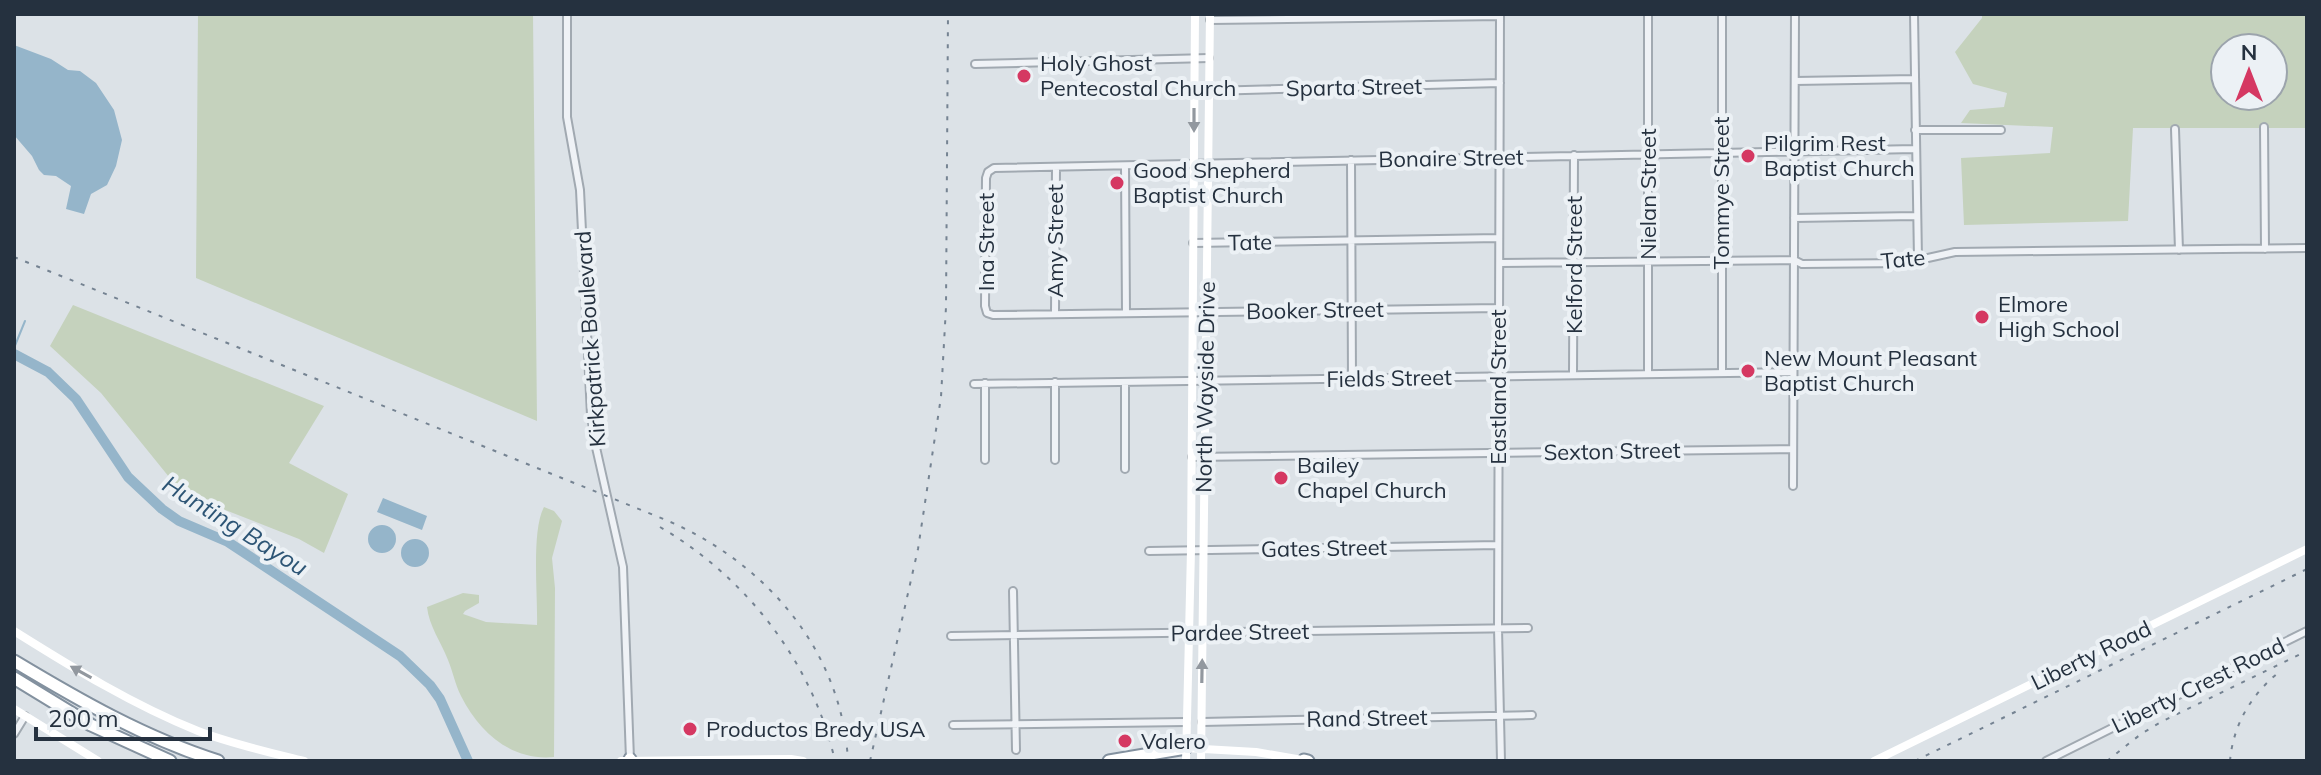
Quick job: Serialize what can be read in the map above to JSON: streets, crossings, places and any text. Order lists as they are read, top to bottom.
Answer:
{
  "streets": {
    "main road": ["North Wayside Drive", "Liberty Road"],
    "street": [
      "Sparta Street",
      "Bonaire Street",
      "Tommye Street",
      "Nielan Street",
      "Amy Street",
      "Ina Street",
      "Tate",
      "Kelford Street",
      "Booker Street",
      "Kirkpatrick Boulevard",
      "Fields Street",
      "Eastland Street",
      "Sexton Street",
      "Gates Street",
      "Pardee Street",
      "Liberty Crest Road",
      "Rand Street"
    ]
  },
  "crossings": [
    ["Sparta Street", "North Wayside Drive"],
    ["Sparta Street", "Eastland Street"],
    ["Bonaire Street", "Tommye Street"],
    ["Bonaire Street", "Nielan Street"],
    ["Bonaire Street", "Amy Street"],
    ["Bonaire Street", "Ina Street"],
    ["Bonaire Street", "Kelford Street"],
    ["Bonaire Street", "North Wayside Drive"],
    ["Bonaire Street", "Eastland Street"],
    ["Tommye Street", "Tate"],
    ["Tommye Street", "Fields Street"],
    ["Nielan Street", "Tate"],
    ["Nielan Street", "Fields Street"],
    ["Amy Street", "Booker Street"],
    ["Ina Street", "Booker Street"],
    ["Tate", "Kelford Street"],
    ["Tate", "North Wayside Drive"],
    ["Tate", "Eastland Street"],
    ["Kelford Street", "Fields Street"],
    ["Booker Street", "North Wayside Drive"],
    ["Booker Street", "Eastland Street"],
    ["Fields Street", "North Wayside Drive"],
    ["Fields Street", "Eastland Street"],
    ["North Wayside Drive", "Sexton Street"],
    ["North Wayside Drive", "Gates Street"],
    ["North Wayside Drive", "Pardee Street"],
    ["North Wayside Drive", "Rand Street"],
    ["Eastland Street", "Sexton Street"],
    ["Eastland Street", "Gates Street"],
    ["Eastland Street", "Pardee Street"],
    ["Eastland Street", "Rand Street"]
  ],
  "water": ["Hunting Bayou"],
  "places": [
    "Holy Ghost Pentecostal Church",
    "Pilgrim Rest Baptist Church",
    "Good Shepherd Baptist Church",
    "Elmore High School",
    "New Mount Pleasant Baptist Church",
    "Bailey Chapel Church",
    "Productos Bredy USA",
    "Valero"
  ],
  "scale_bar": "200 m",
  "north": "top"
}
